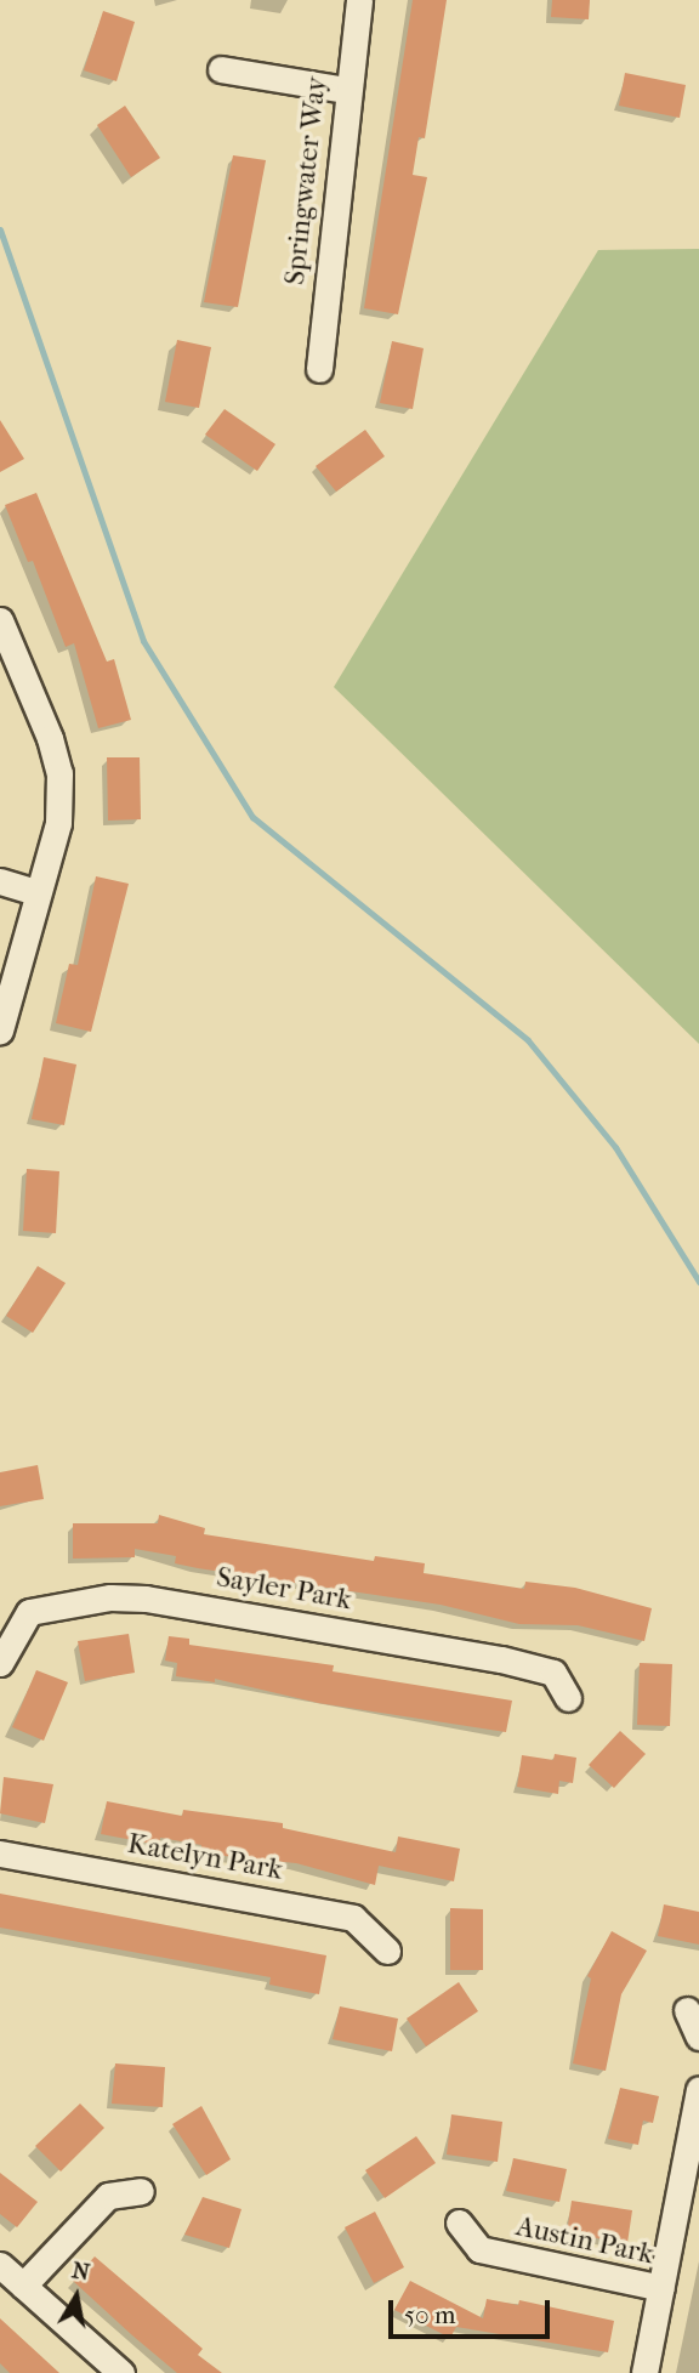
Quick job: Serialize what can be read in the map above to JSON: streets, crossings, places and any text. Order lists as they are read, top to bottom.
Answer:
{
  "streets": {
    "street": [
      "Springwater Way",
      "Sayler Park",
      "Katelyn Park",
      "Austin Park"
    ]
  },
  "scale_bar": "50 m",
  "north": "top"
}
